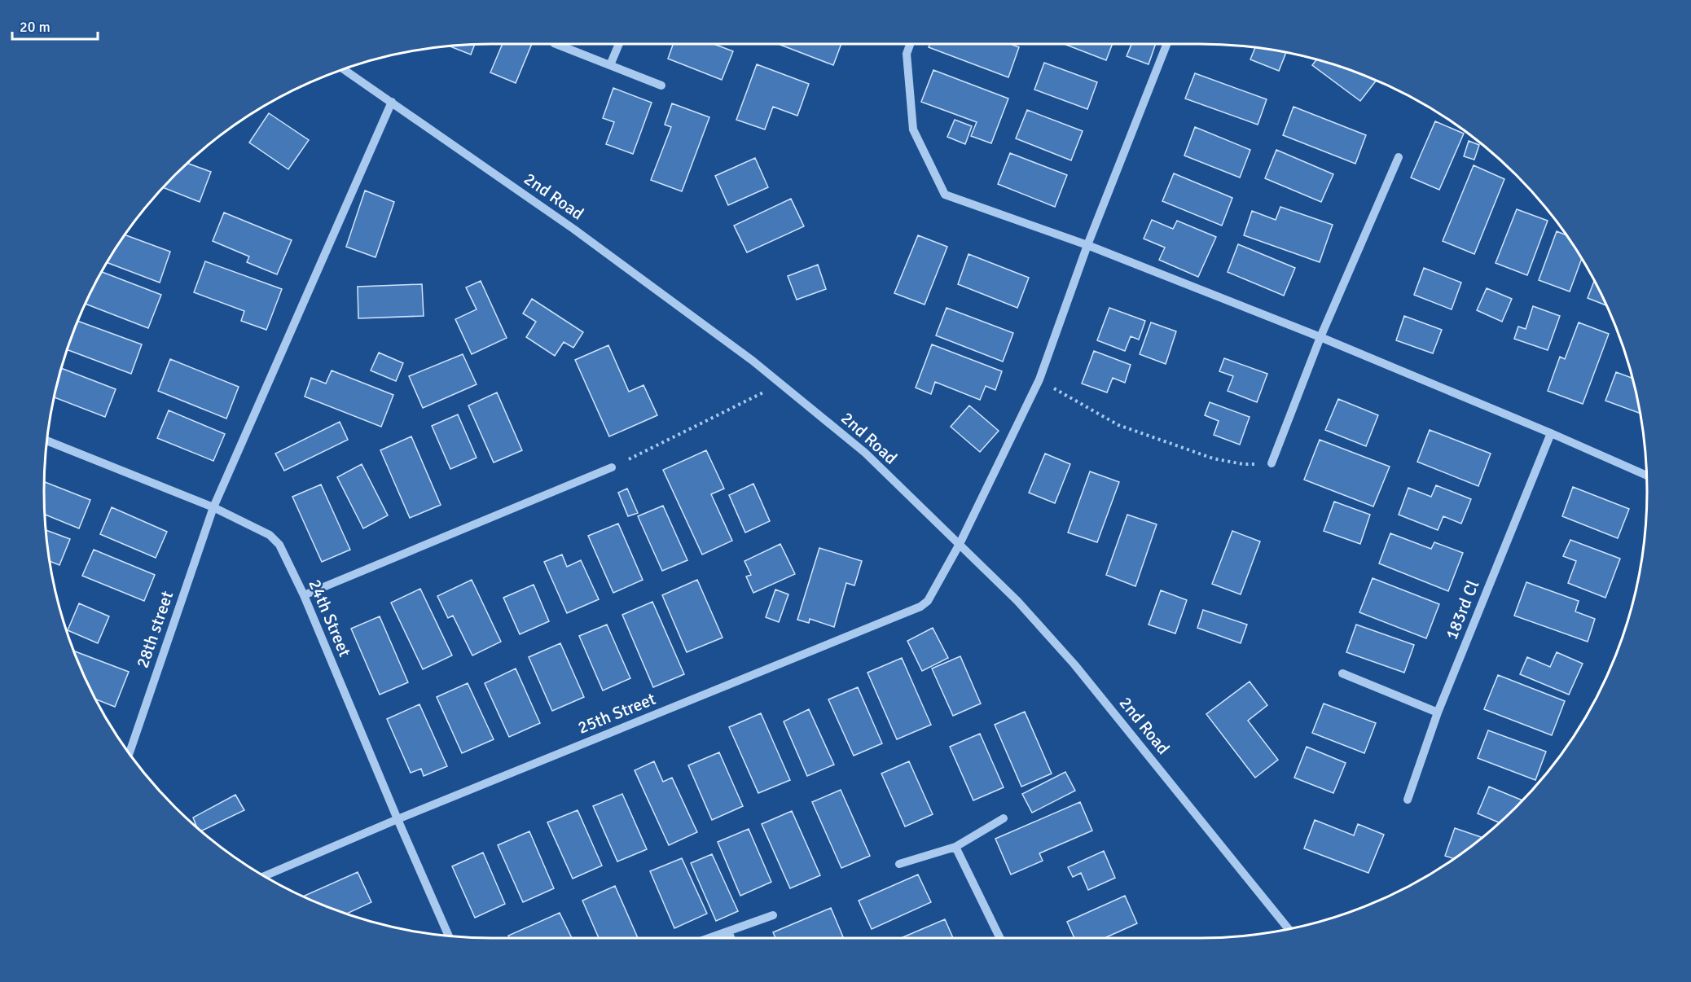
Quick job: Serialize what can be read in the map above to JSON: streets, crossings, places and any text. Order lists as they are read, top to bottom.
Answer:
{
  "streets": {
    "street": [
      "2nd Road",
      "183rd Cl",
      "24th Street",
      "28th street",
      "25th Street"
    ]
  },
  "crossings": [
    ["2nd Road", "28th street"],
    ["2nd Road", "25th Street"],
    ["24th Street", "28th street"],
    ["24th Street", "25th Street"]
  ],
  "scale_bar": "20 m"
}
